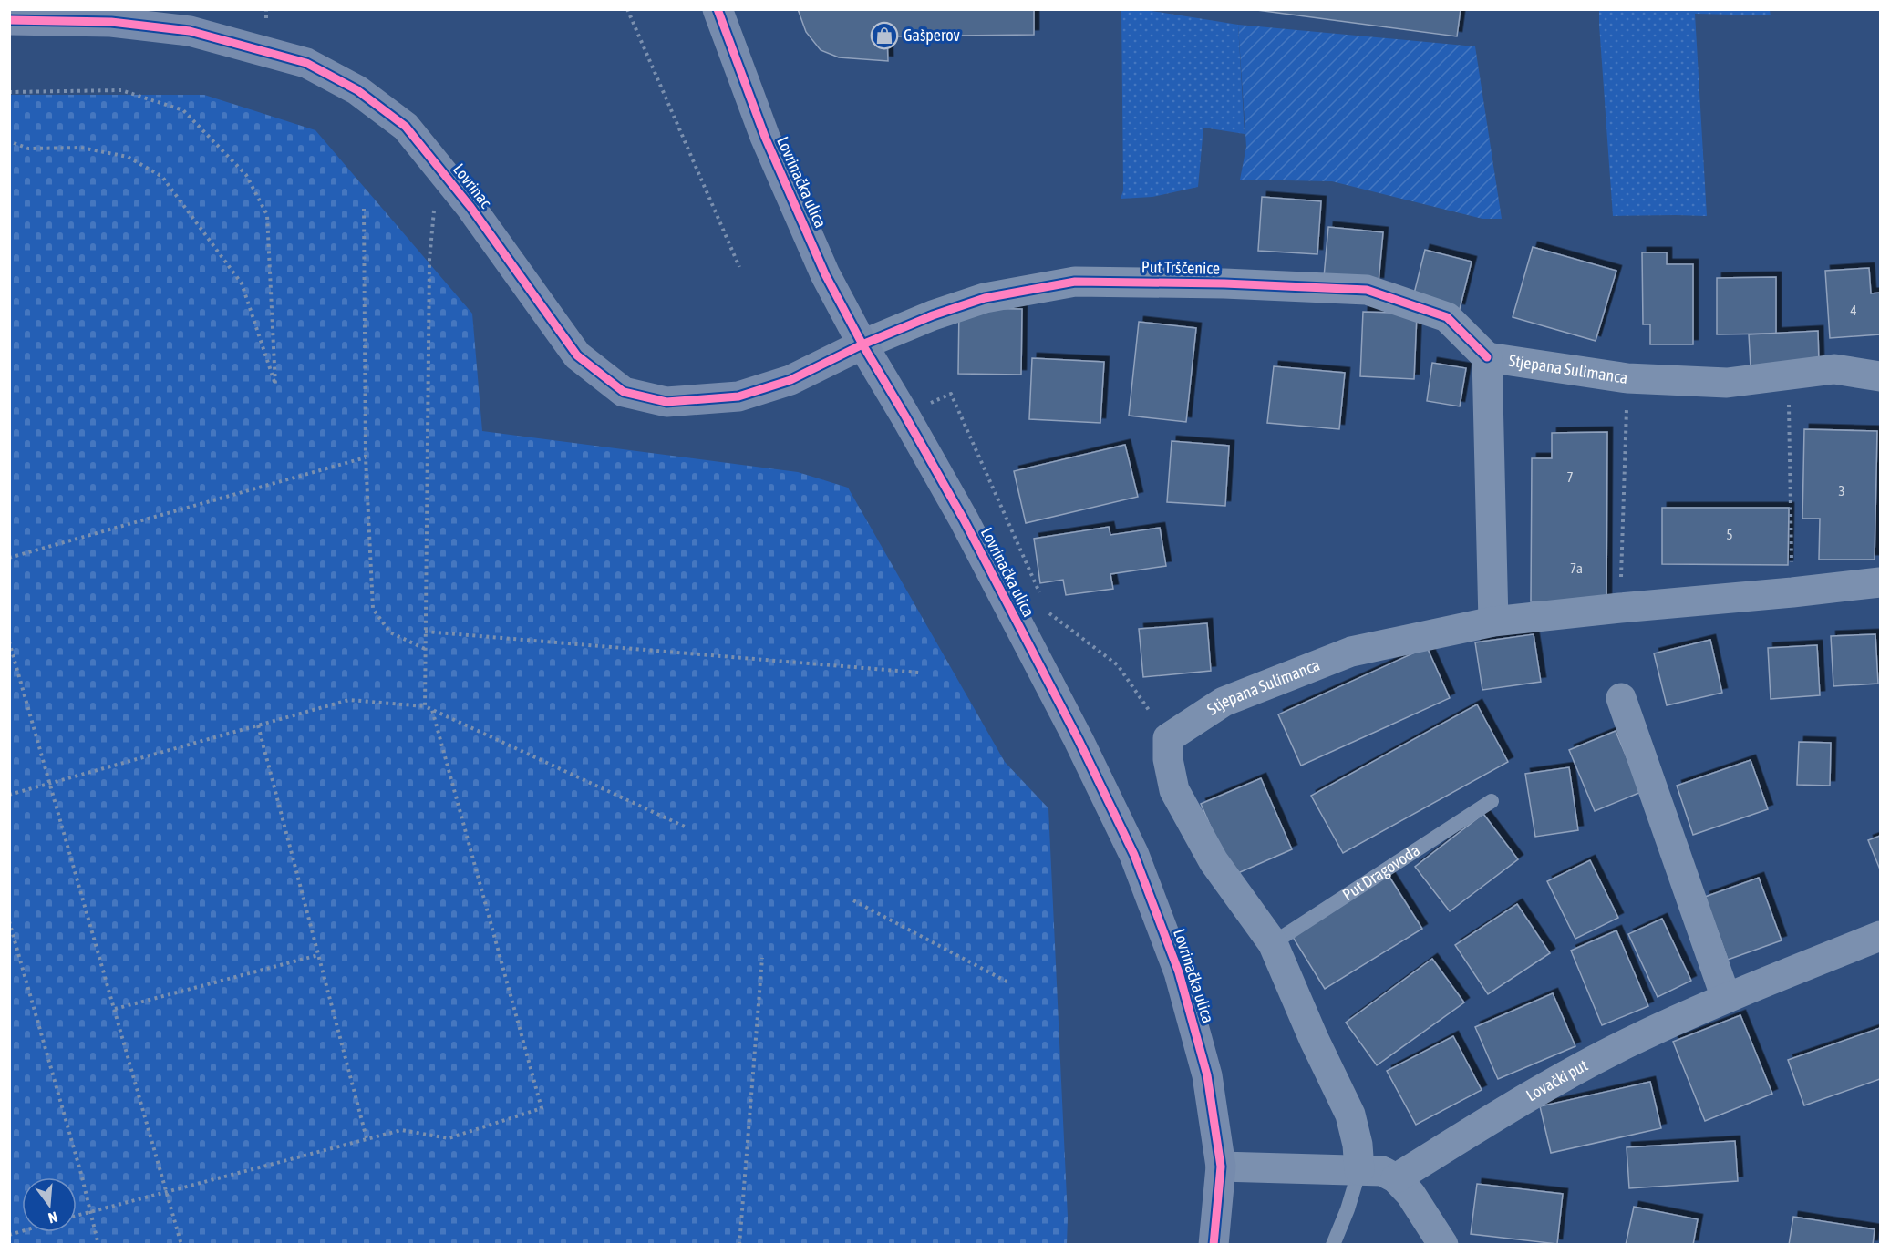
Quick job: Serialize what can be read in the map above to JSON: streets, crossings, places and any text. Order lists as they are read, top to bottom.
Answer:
{
  "streets": {
    "street": [
      "Lovrinačka ulica",
      "Lovrinac",
      "Put Trščenice",
      "Stjepana Sulimanca",
      "Lovački put"
    ],
    "lane": ["Put Dragovoda"]
  },
  "crossings": [
    ["Lovrinačka ulica", "Lovrinac"],
    ["Lovrinačka ulica", "Put Trščenice"],
    ["Lovrinac", "Put Trščenice"],
    ["Put Trščenice", "Stjepana Sulimanca"]
  ],
  "places": {
    "shop": ["Gašperov"]
  },
  "house_numbers": [
    "4",
    "7",
    "3",
    "5",
    "7a"
  ],
  "north": "bottom"
}
